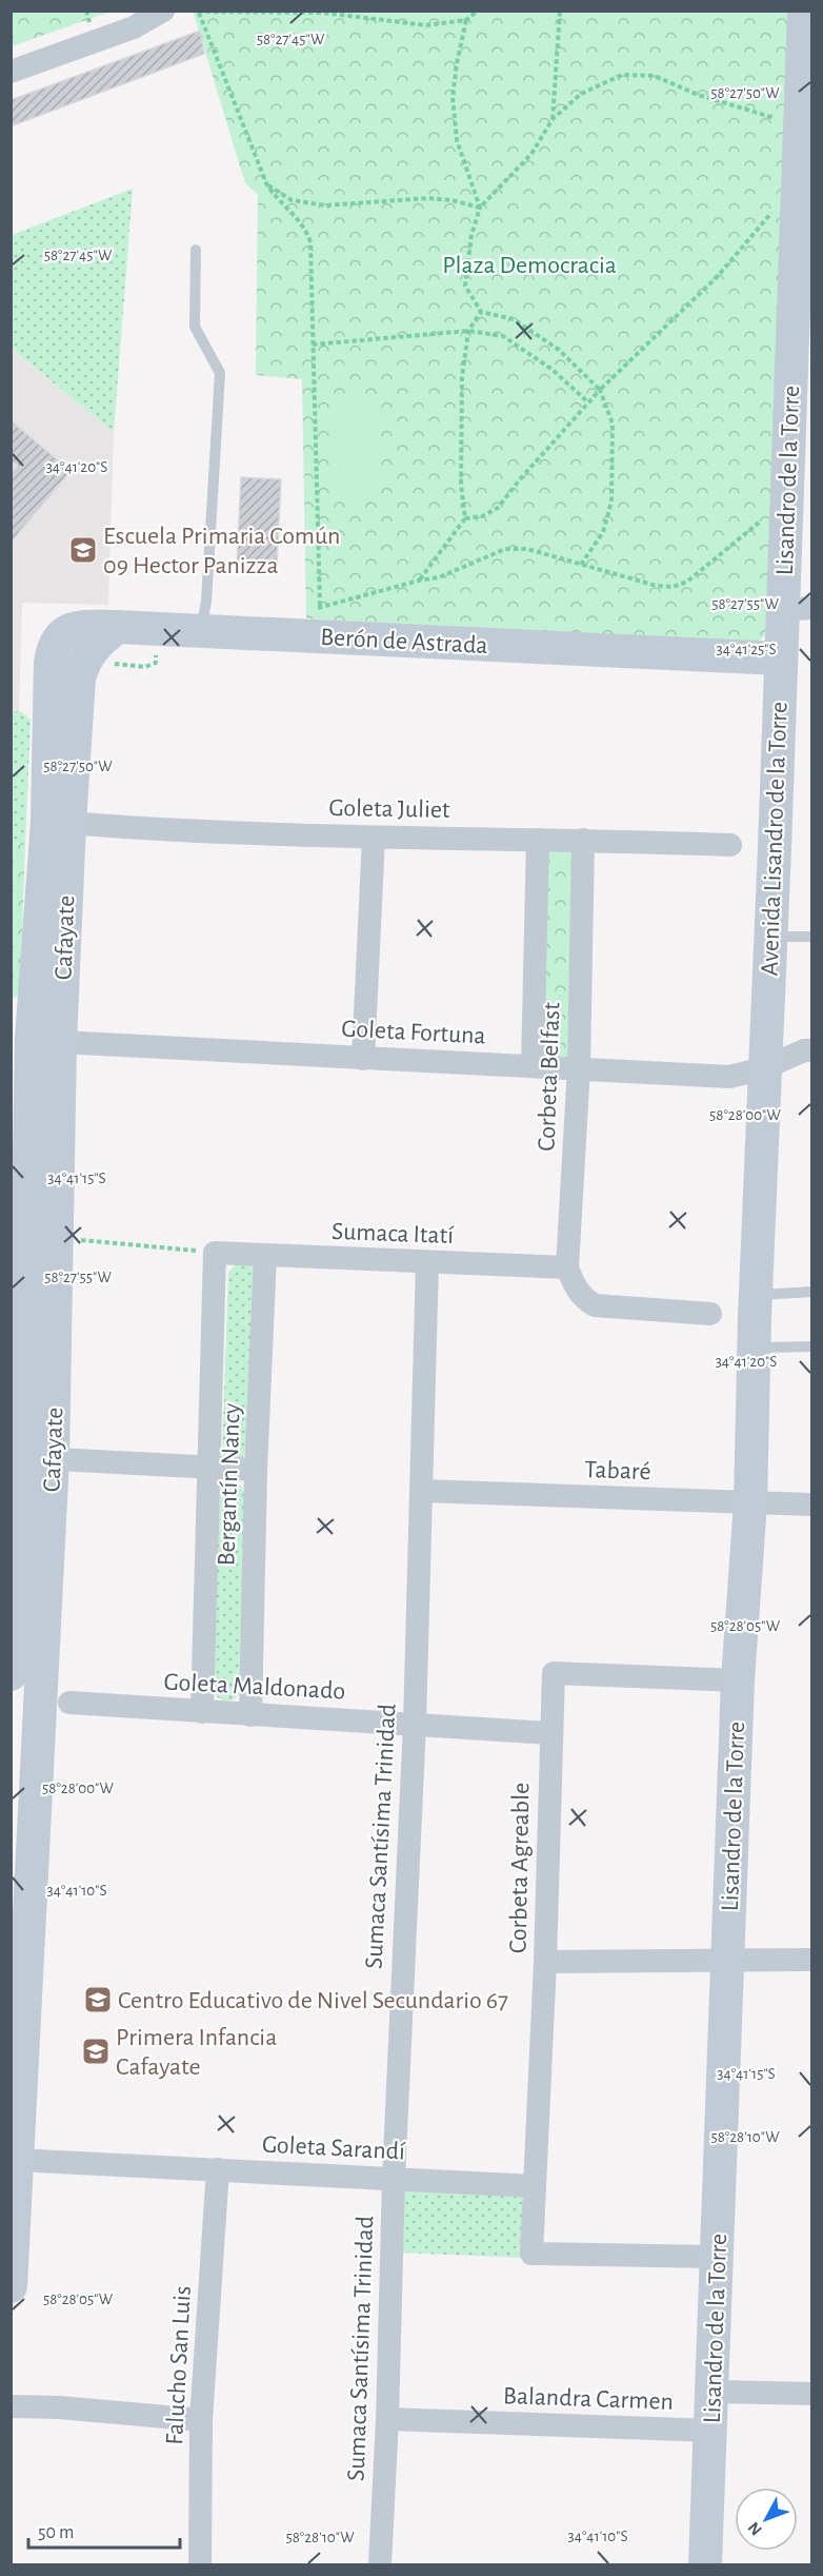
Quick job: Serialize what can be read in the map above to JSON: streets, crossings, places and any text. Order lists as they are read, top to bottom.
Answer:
{
  "streets": {
    "street": [
      "Lisandro de la Torre",
      "Berón de Astrada",
      "Goleta Juliet",
      "Avenida Lisandro de la Torre",
      "Cafayate",
      "Goleta Fortuna",
      "Corbeta Belfast",
      "Sumaca Itatí",
      "Tabaré",
      "Bergantín Nancy",
      "Goleta Maldonado",
      "Sumaca Santísima Trinidad",
      "Corbeta Agreable",
      "Goleta Sarandí",
      "Falucho San Luis",
      "Balandra Carmen"
    ]
  },
  "crossings": [
    ["Lisandro de la Torre", "Avenida Lisandro de la Torre"],
    ["Lisandro de la Torre", "Goleta Fortuna"],
    ["Lisandro de la Torre", "Tabaré"],
    ["Lisandro de la Torre", "Corbeta Agreable"],
    ["Lisandro de la Torre", "Balandra Carmen"],
    ["Berón de Astrada", "Avenida Lisandro de la Torre"],
    ["Berón de Astrada", "Cafayate"],
    ["Goleta Juliet", "Cafayate"],
    ["Goleta Juliet", "Corbeta Belfast"],
    ["Avenida Lisandro de la Torre", "Goleta Fortuna"],
    ["Cafayate", "Goleta Fortuna"],
    ["Cafayate", "Goleta Sarandí"],
    ["Goleta Fortuna", "Corbeta Belfast"],
    ["Corbeta Belfast", "Sumaca Itatí"],
    ["Sumaca Itatí", "Bergantín Nancy"],
    ["Sumaca Itatí", "Sumaca Santísima Trinidad"],
    ["Tabaré", "Sumaca Santísima Trinidad"],
    ["Bergantín Nancy", "Goleta Maldonado"],
    ["Goleta Maldonado", "Sumaca Santísima Trinidad"],
    ["Goleta Maldonado", "Corbeta Agreable"],
    ["Sumaca Santísima Trinidad", "Goleta Sarandí"],
    ["Sumaca Santísima Trinidad", "Balandra Carmen"],
    ["Corbeta Agreable", "Goleta Sarandí"],
    ["Goleta Sarandí", "Falucho San Luis"]
  ],
  "parks": ["Plaza Democracia"],
  "places": {
    "school or university": ["Escuela Primaria Común 09 Hector Panizza", "Centro Educativo de Nivel Secundario 67", "Primera Infancia Cafayate"]
  },
  "scale_bar": "50 m",
  "north": "bottom left",
  "coordinates": [
    "58°27'45\"W",
    "58°27'50\"W",
    "34°41'20\"S",
    "58°27'55\"W",
    "34°41'25\"S",
    "58°28'00\"W",
    "34°41'15\"S",
    "58°28'05\"W",
    "34°41'10\"S",
    "58°28'10\"W"
  ]
}
